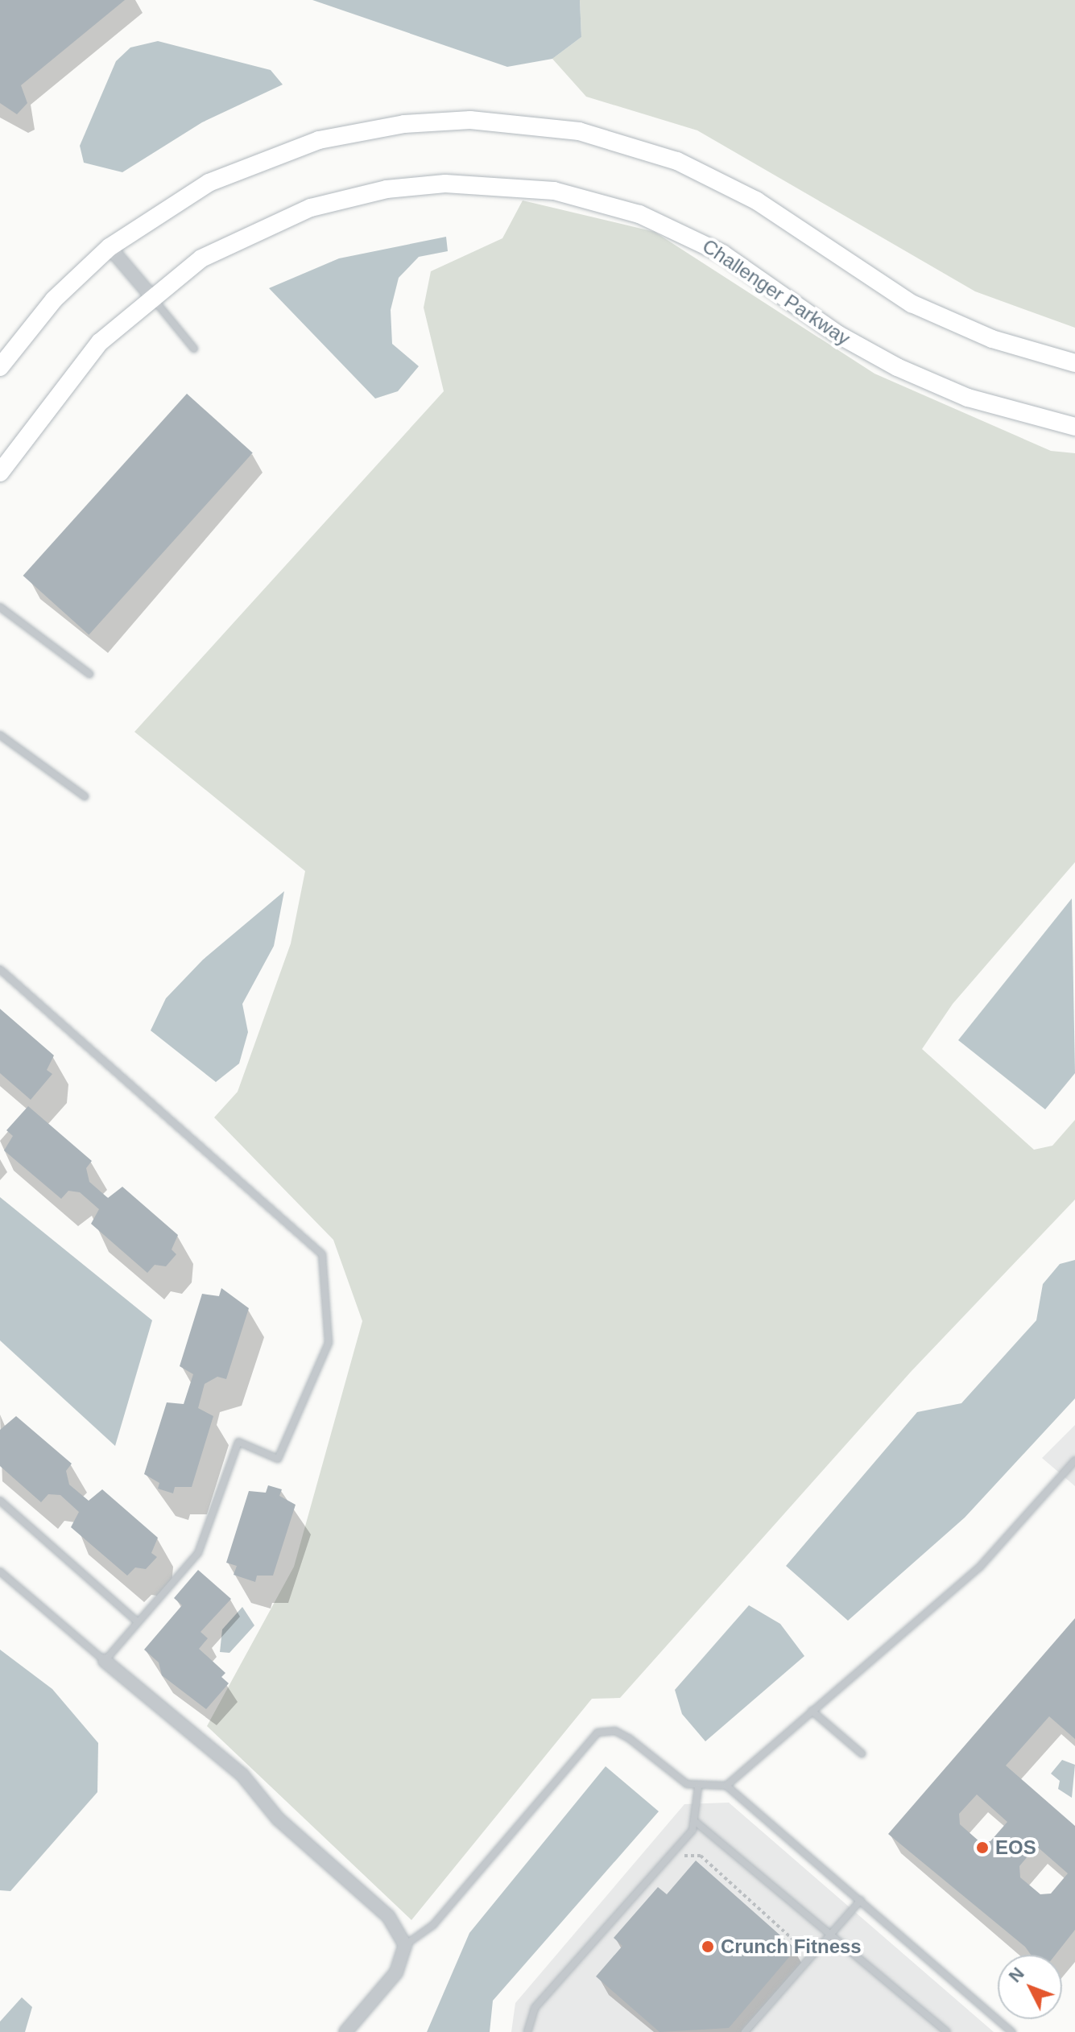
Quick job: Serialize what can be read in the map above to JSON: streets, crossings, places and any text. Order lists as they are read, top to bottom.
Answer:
{
  "streets": {
    "main road": ["Challenger Parkway"]
  },
  "places": ["EOS", "Crunch Fitness"],
  "north": "top left"
}
